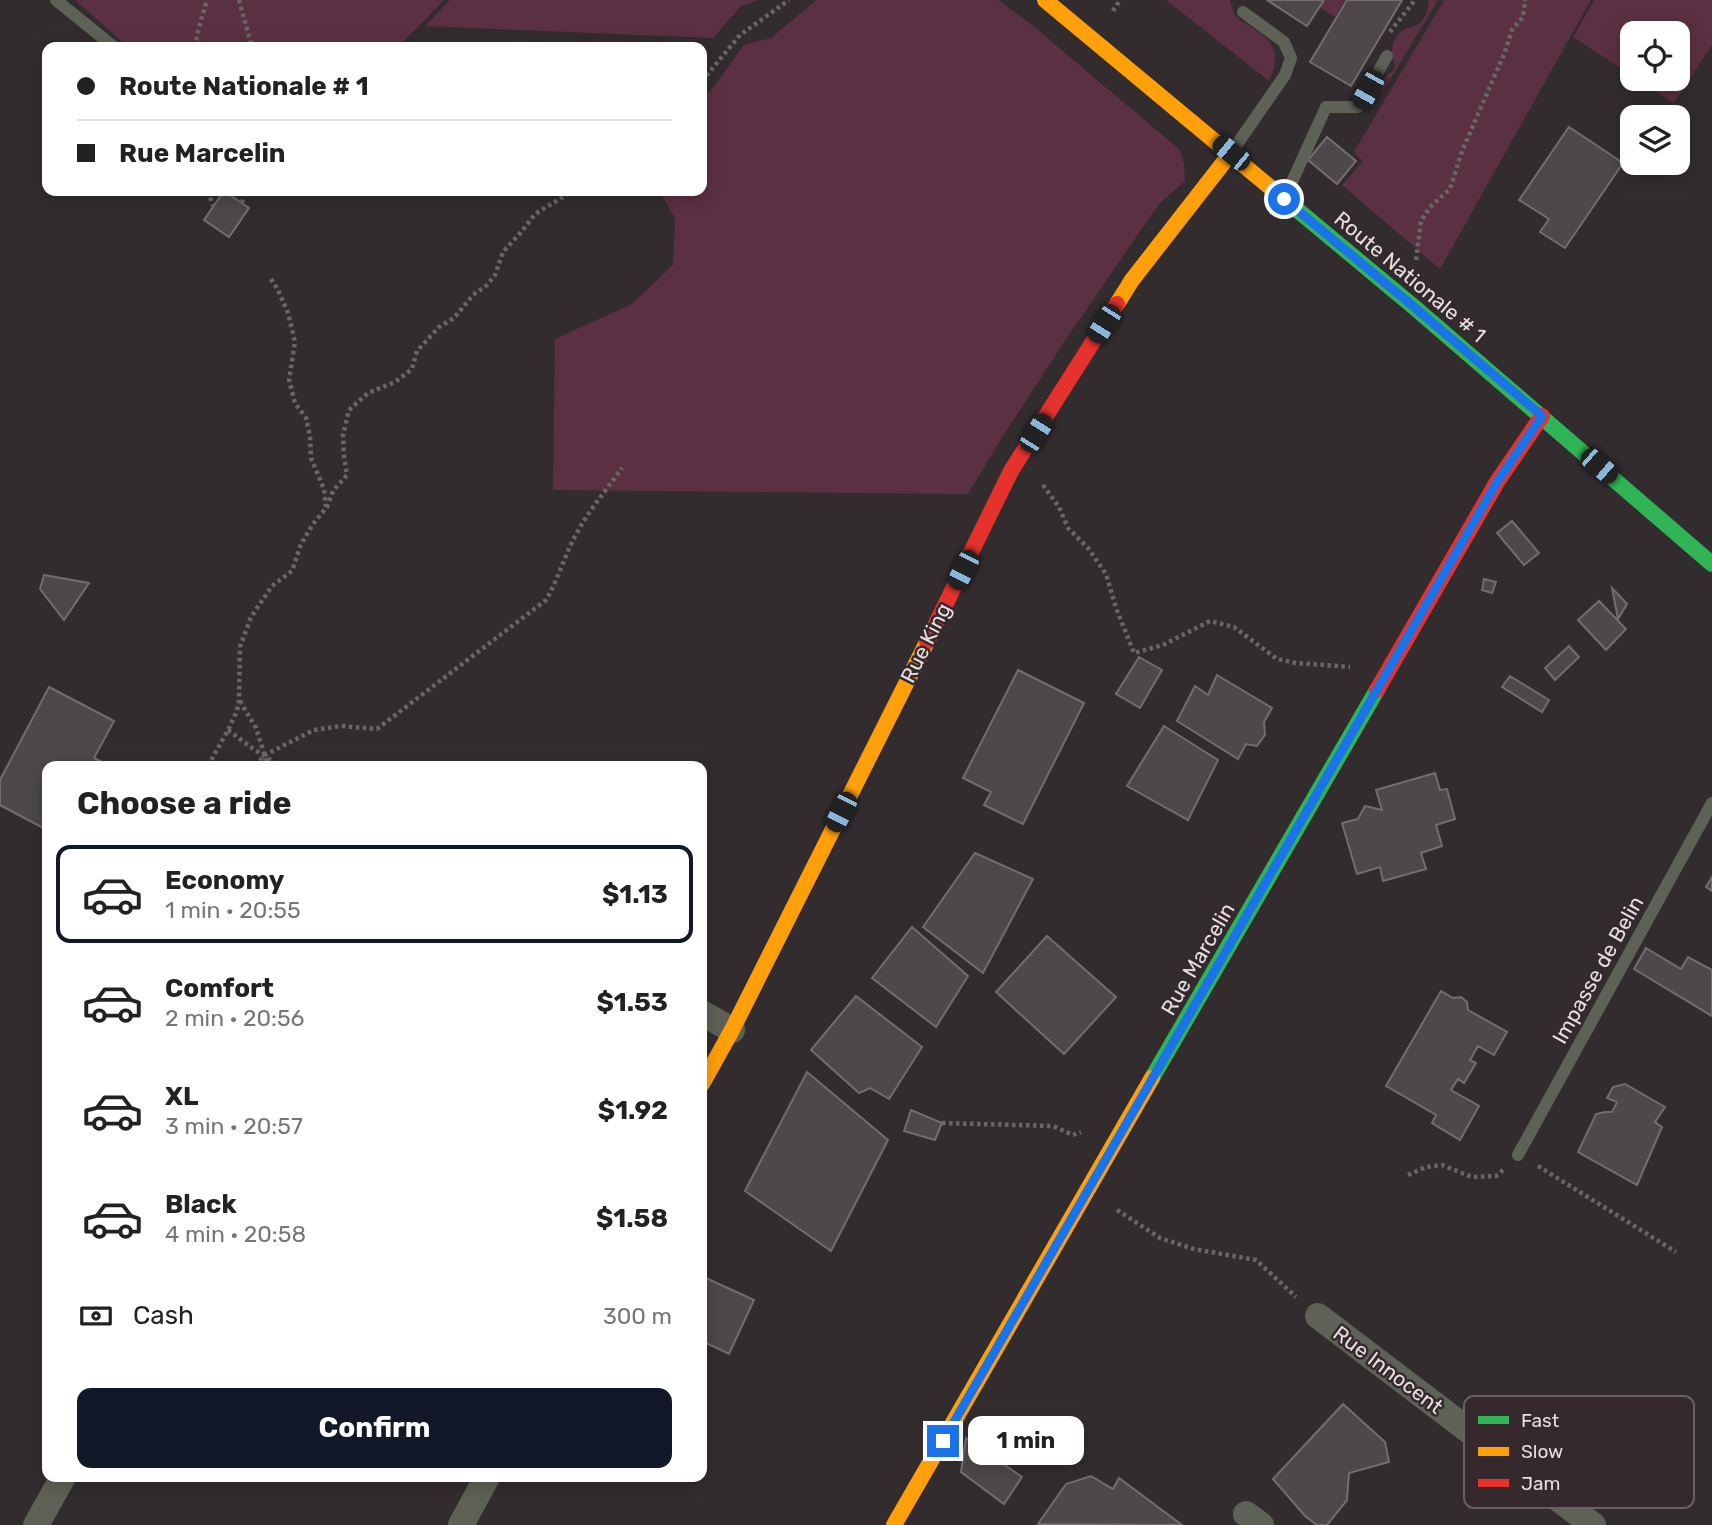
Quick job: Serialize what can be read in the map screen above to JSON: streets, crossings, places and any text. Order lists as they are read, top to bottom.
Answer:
{
  "streets": {
    "street": [
      "Route Nationale # 1",
      "Rue King",
      "Rue Marcelin",
      "Rue Innocent"
    ],
    "lane": ["Impasse de Belin"]
  },
  "crossings": [
    ["Route Nationale # 1", "Rue King"],
    ["Route Nationale # 1", "Rue Marcelin"]
  ],
  "legend": ["Fast", "Slow", "Jam"],
  "page": {
    "banner": ["Route Nationale # 1", "Rue Marcelin"],
    "heading": "Choose a ride",
    "list": [
      {
        "name": "Economy",
        "note": "1 min · 20:55",
        "value": "$1.13"
      },
      {
        "name": "Comfort",
        "note": "2 min · 20:56",
        "value": "$1.53"
      },
      {
        "name": "XL",
        "note": "3 min · 20:57",
        "value": "$1.92"
      },
      {
        "name": "Black",
        "note": "4 min · 20:58",
        "value": "$1.58"
      }
    ],
    "pay": ["Cash", "300 m"],
    "buttons": "Confirm",
    "bubble": "1 min"
  }
}
